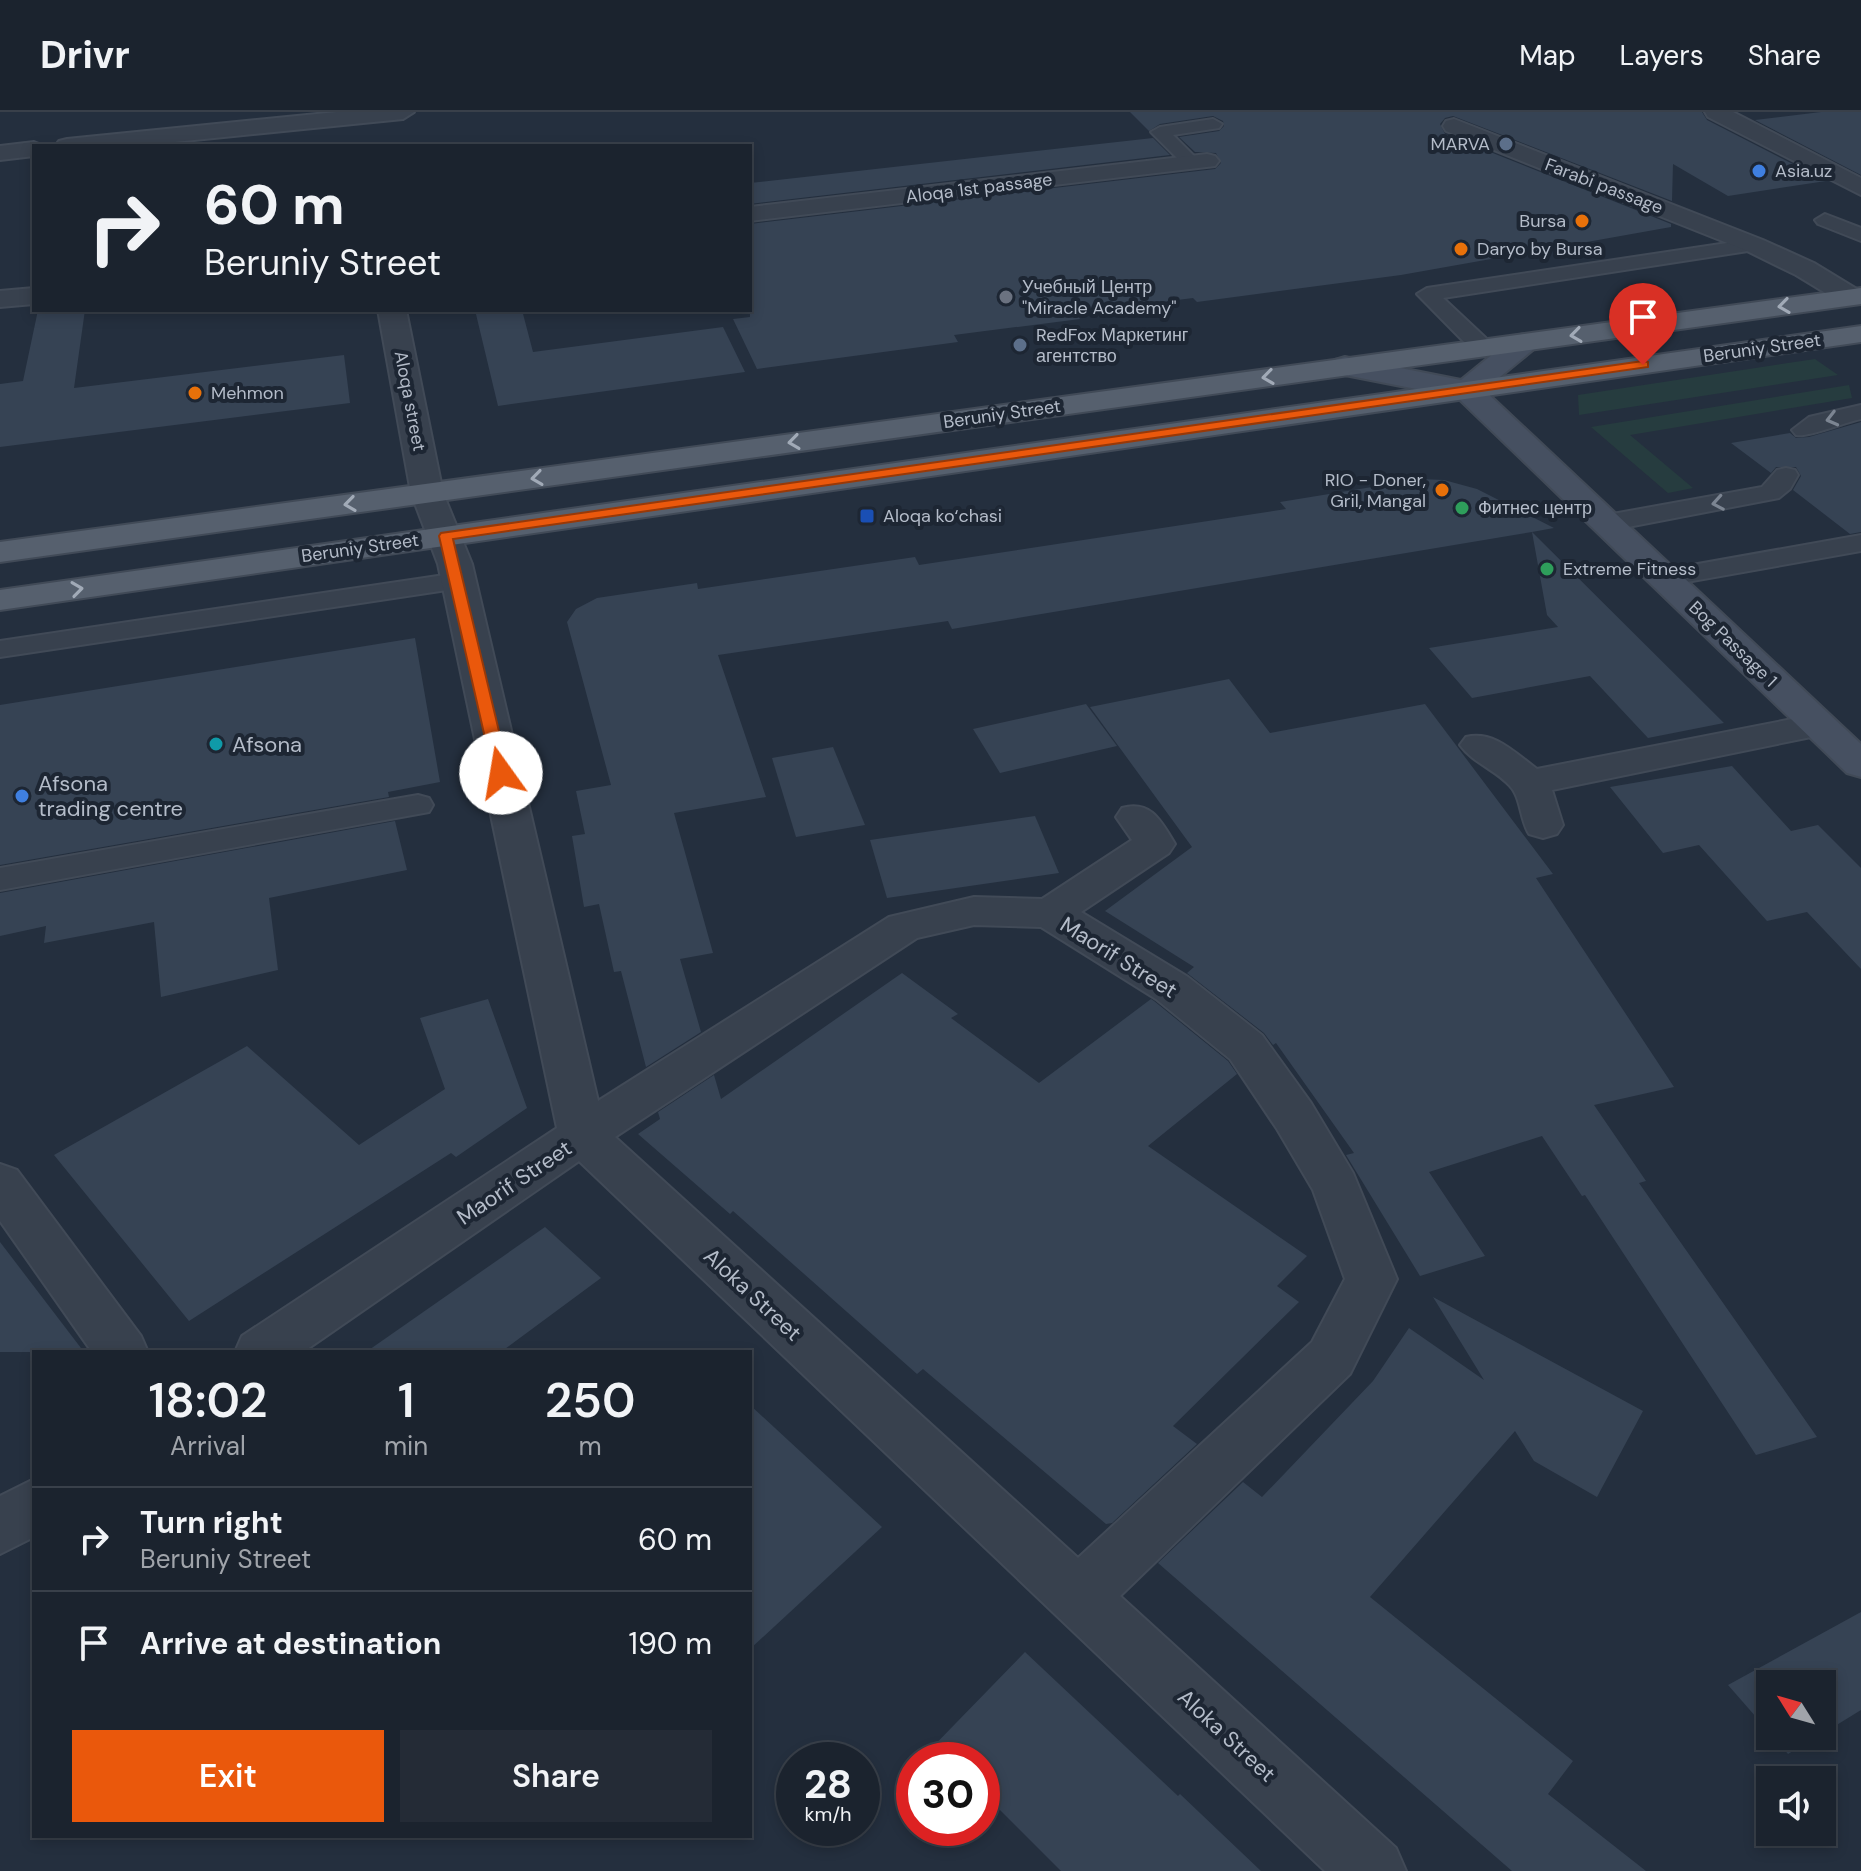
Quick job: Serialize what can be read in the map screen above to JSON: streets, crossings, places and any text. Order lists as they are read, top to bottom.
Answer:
{
  "streets": {
    "main road": ["Beruniy Street"],
    "street": [
      "Farabi passage",
      "Aloqa 1st passage",
      "Aloqa street",
      "Bog Passage 1",
      "Maorif Street",
      "Aloka Street"
    ]
  },
  "crossings": [
    ["Farabi passage", "Beruniy Street"],
    ["Beruniy Street", "Aloqa street"],
    ["Beruniy Street", "Bog Passage 1"],
    ["Maorif Street", "Aloka Street"]
  ],
  "places": {
    "other": [
      "MARVA",
      "Asia.uz",
      "Bursa",
      "Daryo by Bursa",
      "Учебный Центр \"Miracle Academy\"",
      "RedFox Маркетинг агентство",
      "Mehmon",
      "RIO - Doner, Gril, Mangal",
      "Фитнес центр",
      "Extreme Fitness",
      "Afsona",
      "Afsona trading centre"
    ],
    "transit": ["Aloqa ko‘chasi"]
  },
  "north": "top left",
  "page": {
    "header": "Drivr",
    "nav": ["Map", "Layers", "Share"],
    "turn": ["60 m", "Beruniy Street"],
    "eta": [
      "18:02",
      "Arrival",
      "1",
      "min",
      "250",
      "m"
    ],
    "list": [
      {
        "name": "Turn right",
        "note": "Beruniy Street",
        "value": "60 m"
      },
      {
        "name": "Arrive at destination",
        "value": "190 m"
      }
    ],
    "buttons": ["Exit", "Share"],
    "speed": "28 km/h",
    "limit": "30"
  }
}
